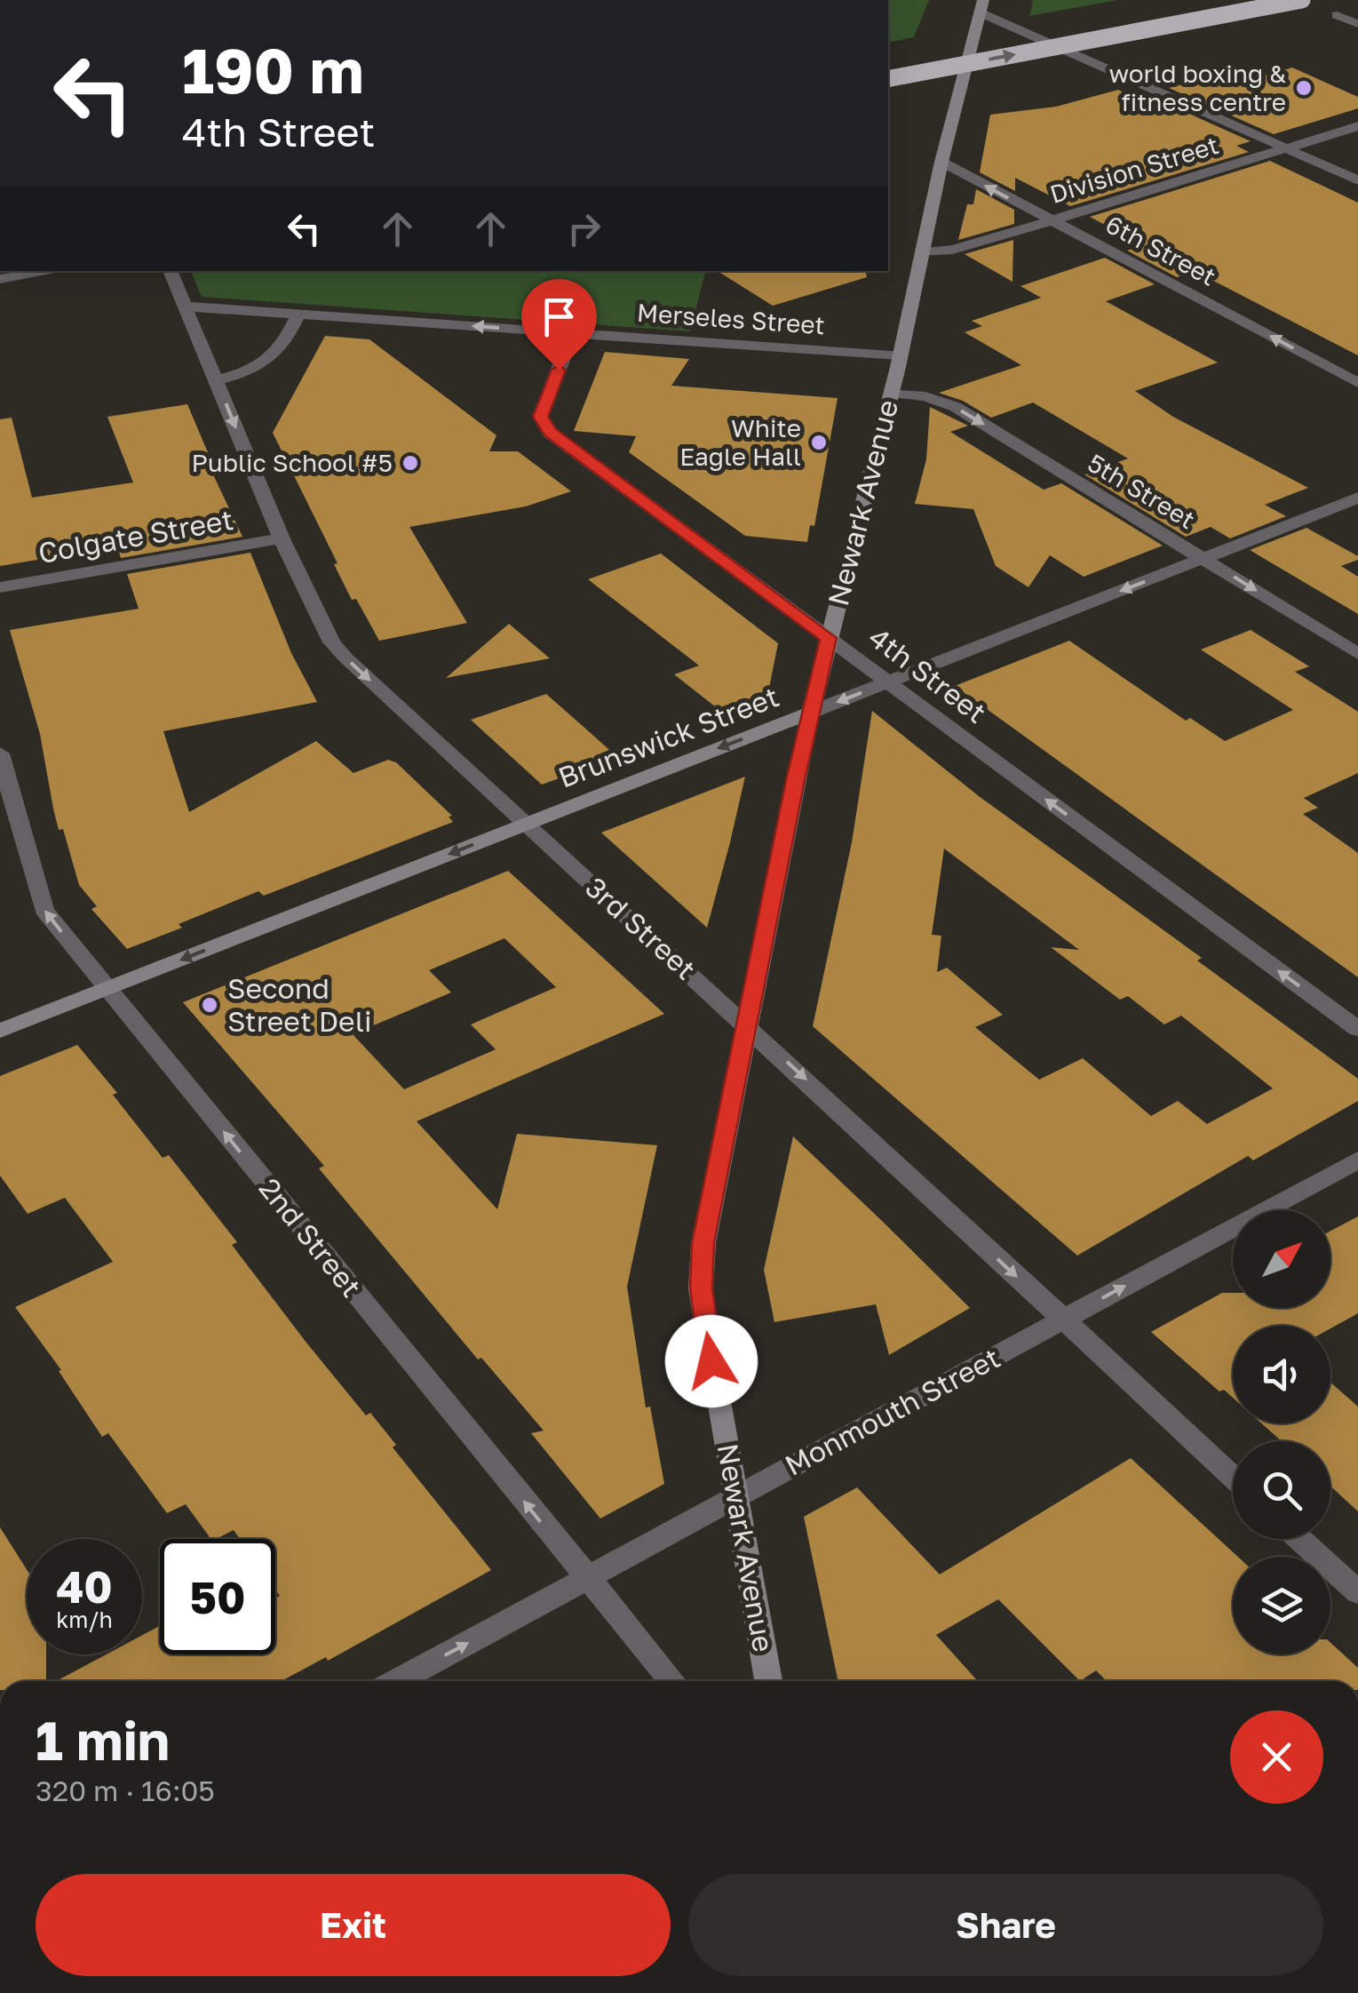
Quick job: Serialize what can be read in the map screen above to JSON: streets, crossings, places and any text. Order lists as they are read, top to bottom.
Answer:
{
  "streets": {
    "main road": ["Newark Avenue", "Brunswick Street"],
    "street": [
      "Division Street",
      "6th Street",
      "Merseles Street",
      "5th Street",
      "Colgate Street",
      "4th Street",
      "3rd Street",
      "2nd Street",
      "Monmouth Street"
    ]
  },
  "crossings": [
    ["Division Street", "6th Street"],
    ["Division Street", "Newark Avenue"],
    ["6th Street", "Newark Avenue"],
    ["Merseles Street", "Newark Avenue"],
    ["Merseles Street", "4th Street"],
    ["Merseles Street", "3rd Street"],
    ["5th Street", "Newark Avenue"],
    ["5th Street", "Brunswick Street"],
    ["Newark Avenue", "4th Street"],
    ["Newark Avenue", "Brunswick Street"],
    ["Newark Avenue", "3rd Street"],
    ["Newark Avenue", "Monmouth Street"],
    ["Colgate Street", "3rd Street"],
    ["4th Street", "Brunswick Street"],
    ["Brunswick Street", "3rd Street"],
    ["Brunswick Street", "2nd Street"],
    ["3rd Street", "Monmouth Street"],
    ["2nd Street", "Monmouth Street"]
  ],
  "one_way": [
    "Merseles Street",
    "5th Street",
    "4th Street",
    "Brunswick Street",
    "3rd Street",
    "2nd Street",
    "Monmouth Street"
  ],
  "places": [
    "world boxing & fitness centre",
    "White Eagle Hall",
    "Public School #5",
    "Second Street Deli"
  ],
  "north": "top right",
  "page": {
    "turn": ["190 m", "4th Street"],
    "speed": "40 km/h",
    "limit": "50",
    "heading": ["1 min", "320 m · 16:05"],
    "buttons": ["Exit", "Share"]
  }
}
